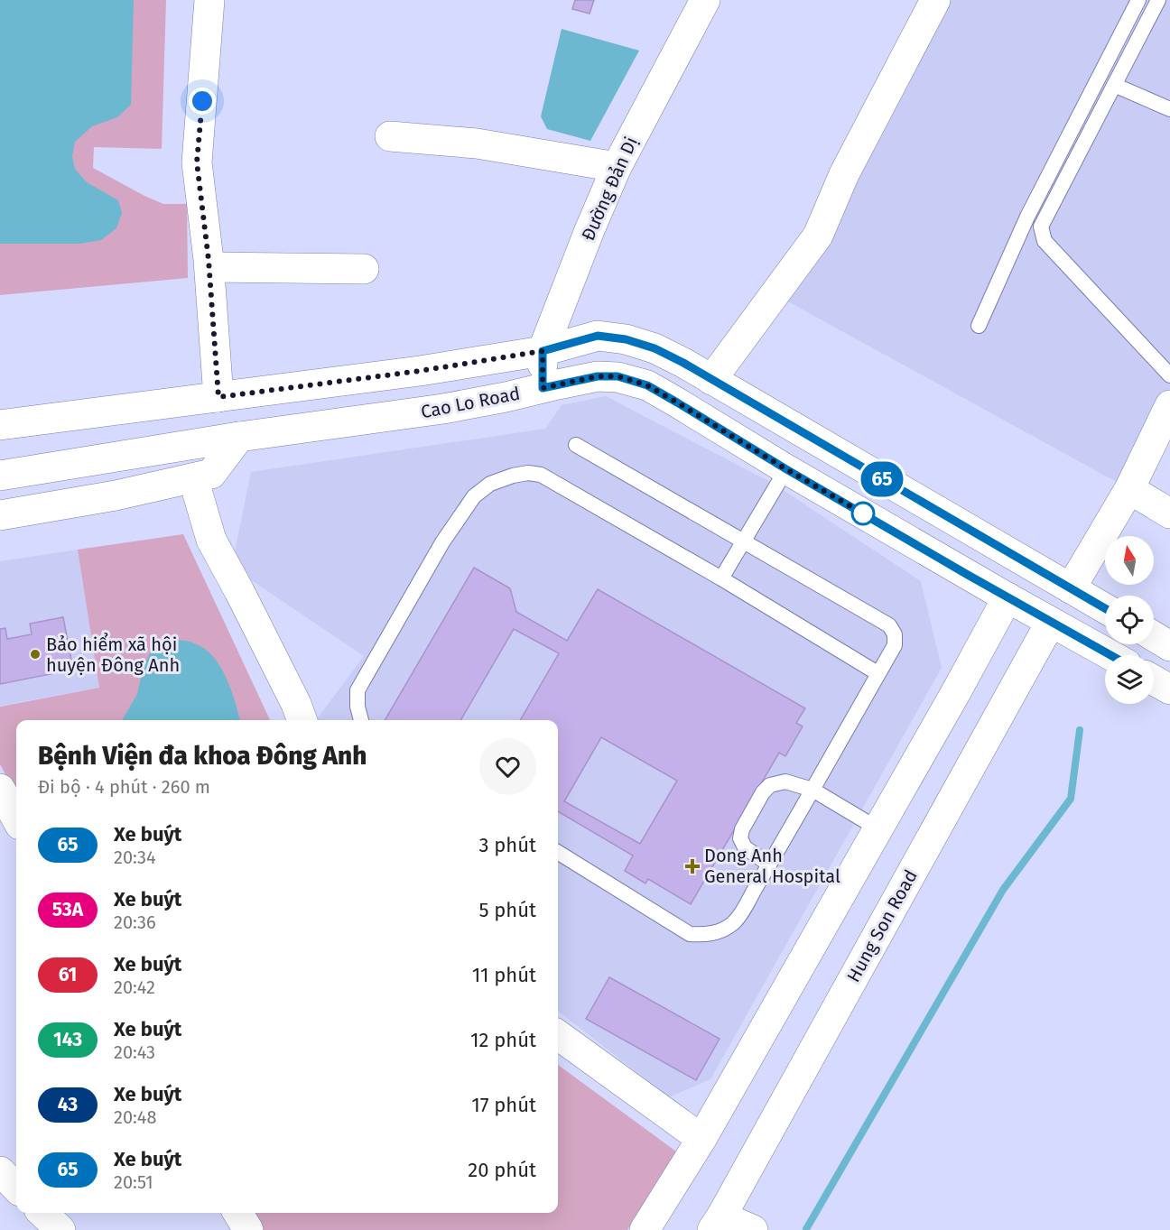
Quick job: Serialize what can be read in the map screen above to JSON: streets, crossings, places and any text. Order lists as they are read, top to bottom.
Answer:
{
  "streets": {
    "street": ["Đường Đản Dị", "Cao Lo Road", "Hung Son Road"]
  },
  "crossings": [
    ["Đường Đản Dị", "Cao Lo Road"],
    ["Cao Lo Road", "Hung Son Road"]
  ],
  "places": {
    "other": ["Bảo hiểm xã hội huyện Đông Anh"],
    "health": ["Dong Anh General Hospital"]
  },
  "lines": ["bus line 65"],
  "north": "top",
  "page": {
    "on_map": "65",
    "heading": ["Bệnh Viện đa khoa Đông Anh", "Đi bộ · 4 phút · 260 m"],
    "list": [
      {
        "mark": "65",
        "name": "Xe buýt",
        "note": "20:34",
        "value": "3 phút"
      },
      {
        "mark": "53A",
        "name": "Xe buýt",
        "note": "20:36",
        "value": "5 phút"
      },
      {
        "mark": "61",
        "name": "Xe buýt",
        "note": "20:42",
        "value": "11 phút"
      },
      {
        "mark": "143",
        "name": "Xe buýt",
        "note": "20:43",
        "value": "12 phút"
      },
      {
        "mark": "43",
        "name": "Xe buýt",
        "note": "20:48",
        "value": "17 phút"
      },
      {
        "mark": "65",
        "name": "Xe buýt",
        "note": "20:51",
        "value": "20 phút"
      }
    ]
  }
}
